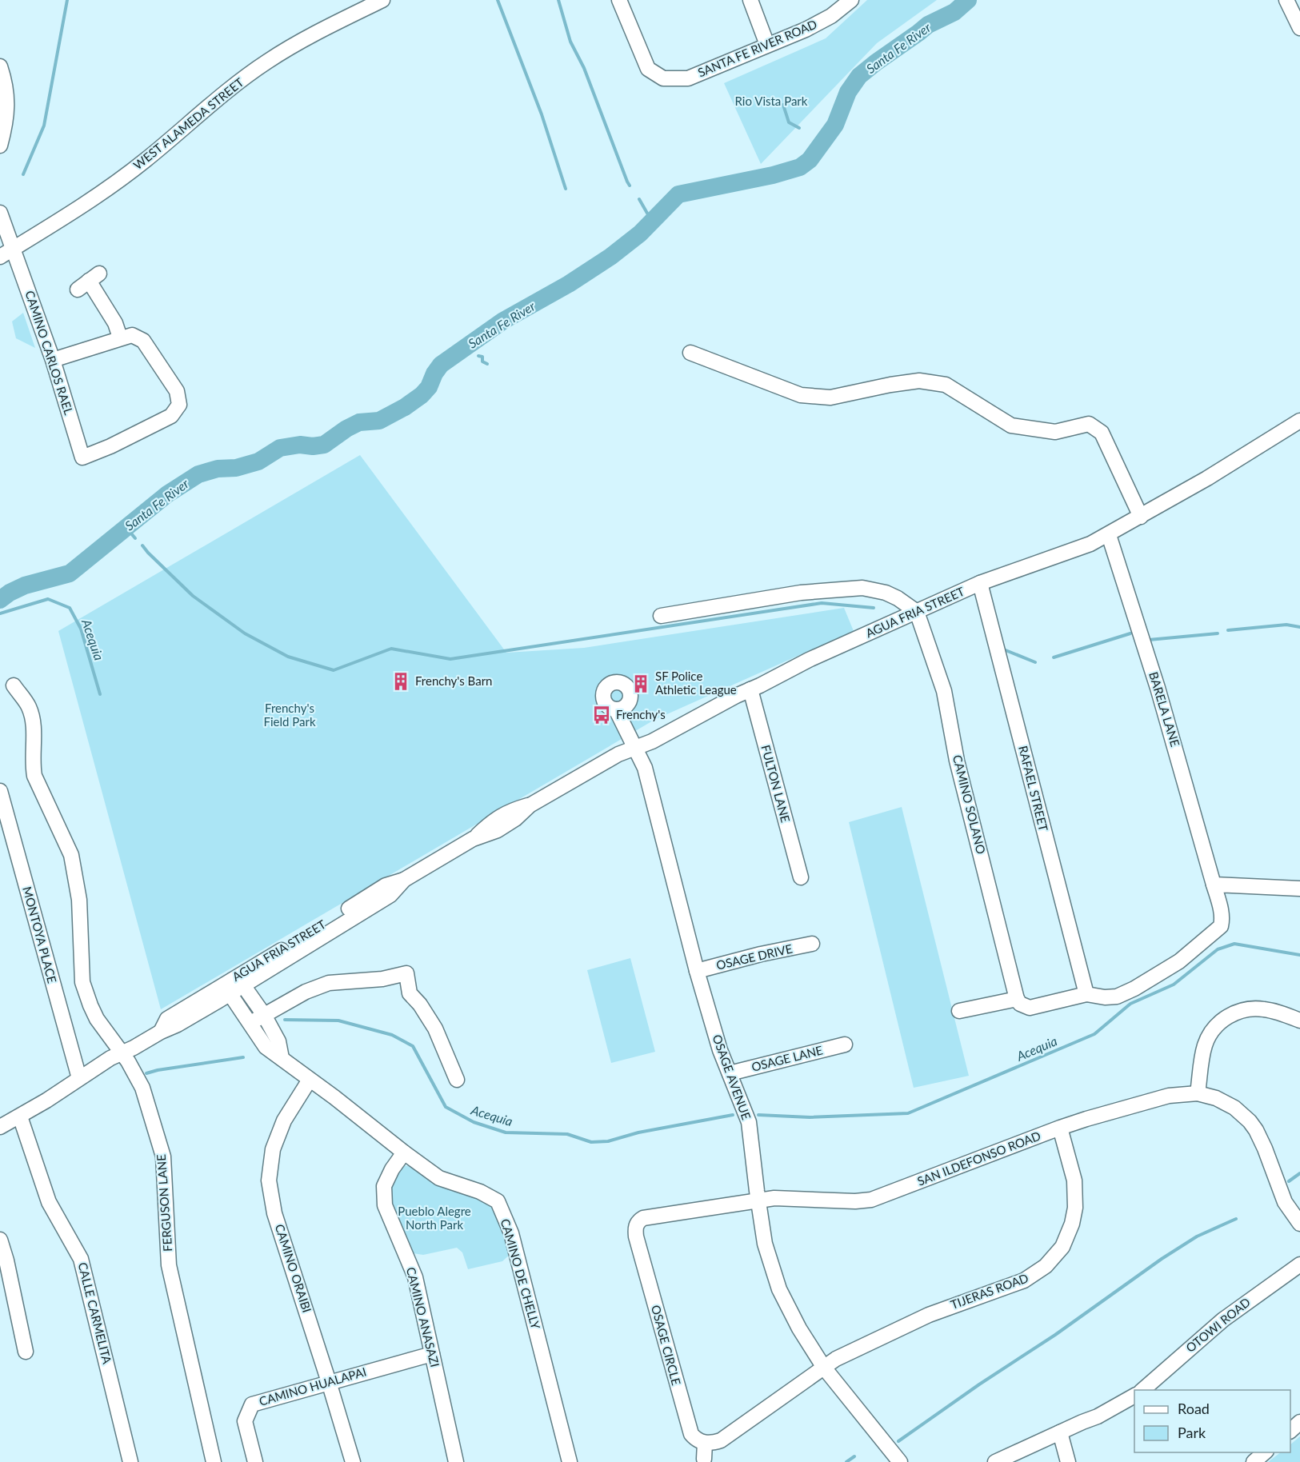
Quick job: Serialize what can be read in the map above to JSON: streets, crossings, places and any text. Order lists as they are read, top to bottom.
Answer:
{
  "streets": {
    "street": [
      "SANTA FE RIVER ROAD",
      "WEST ALAMEDA STREET",
      "CAMINO CARLOS RAEL",
      "AGUA FRIA STREET",
      "BARELA LANE",
      "FULTON LANE",
      "RAFAEL STREET",
      "CAMINO SOLANO",
      "MONTOYA PLACE",
      "OSAGE DRIVE",
      "OSAGE LANE",
      "OSAGE AVENUE",
      "SAN ILDEFONSO ROAD",
      "FERGUSON LANE",
      "CAMINO ORAIBI",
      "CAMINO DE CHELLY",
      "TIJERAS ROAD",
      "CALLE CARMELITA",
      "CAMINO ANASAZI",
      "OTOWI ROAD",
      "OSAGE CIRCLE",
      "CAMINO HUALAPAI"
    ]
  },
  "crossings": [
    ["WEST ALAMEDA STREET", "CAMINO CARLOS RAEL"],
    ["AGUA FRIA STREET", "BARELA LANE"],
    ["AGUA FRIA STREET", "FULTON LANE"],
    ["AGUA FRIA STREET", "RAFAEL STREET"],
    ["AGUA FRIA STREET", "CAMINO SOLANO"],
    ["AGUA FRIA STREET", "MONTOYA PLACE"],
    ["AGUA FRIA STREET", "OSAGE AVENUE"],
    ["AGUA FRIA STREET", "FERGUSON LANE"],
    ["AGUA FRIA STREET", "CAMINO DE CHELLY"],
    ["AGUA FRIA STREET", "CALLE CARMELITA"],
    ["BARELA LANE", "RAFAEL STREET"],
    ["OSAGE DRIVE", "OSAGE AVENUE"],
    ["OSAGE LANE", "OSAGE AVENUE"],
    ["OSAGE AVENUE", "SAN ILDEFONSO ROAD"],
    ["OSAGE AVENUE", "TIJERAS ROAD"],
    ["OSAGE AVENUE", "OSAGE CIRCLE"],
    ["SAN ILDEFONSO ROAD", "TIJERAS ROAD"],
    ["SAN ILDEFONSO ROAD", "OSAGE CIRCLE"],
    ["CAMINO ORAIBI", "CAMINO DE CHELLY"],
    ["CAMINO ORAIBI", "CAMINO HUALAPAI"],
    ["CAMINO DE CHELLY", "CAMINO ANASAZI"],
    ["CAMINO ANASAZI", "CAMINO HUALAPAI"]
  ],
  "water": ["Santa Fe River", "Acequia"],
  "parks": ["Rio Vista Park", "Frenchy's Field Park", "Pueblo Alegre North Park"],
  "places": {
    "building": ["Frenchy's Barn", "SF Police Athletic League"],
    "bus stop": ["Frenchy's"]
  },
  "legend": ["Road", "Park"]
}
